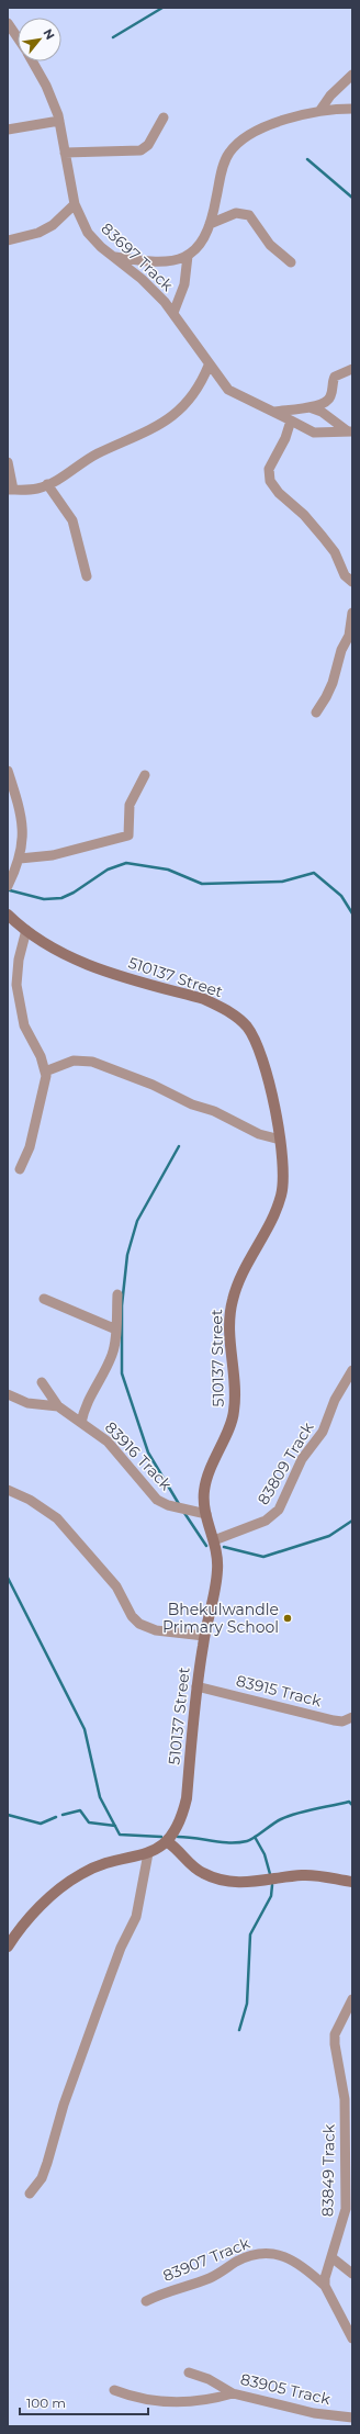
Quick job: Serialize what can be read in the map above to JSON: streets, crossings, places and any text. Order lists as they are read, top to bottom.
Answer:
{
  "streets": {
    "street": [
      "83697 Track",
      "510137 Street",
      "83916 Track",
      "83809 Track",
      "83915 Track",
      "83849 Track",
      "83907 Track",
      "83905 Track"
    ]
  },
  "crossings": [
    ["510137 Street", "83916 Track"],
    ["510137 Street", "83809 Track"],
    ["510137 Street", "83915 Track"],
    ["83849 Track", "83907 Track"]
  ],
  "places": ["Bhekulwandle Primary School"],
  "scale_bar": "100 m",
  "north": "top right"
}
